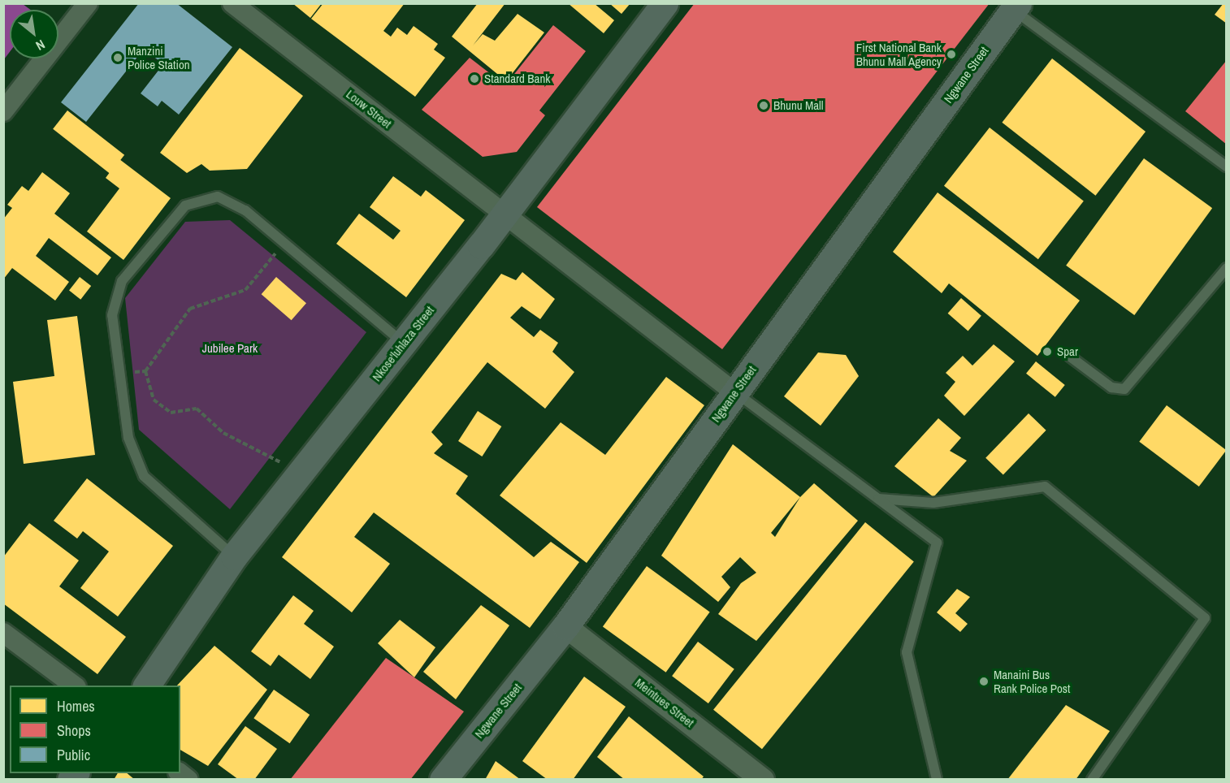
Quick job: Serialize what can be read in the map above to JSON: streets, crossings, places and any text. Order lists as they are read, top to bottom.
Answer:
{
  "streets": {
    "main road": ["Ngwane Street", "Nkose'luhlaza Street"],
    "street": ["Louw Street", "Meintues Street"]
  },
  "crossings": [
    ["Ngwane Street", "Louw Street"],
    ["Ngwane Street", "Meintues Street"],
    ["Louw Street", "Nkose'luhlaza Street"]
  ],
  "parks": ["Jubilee Park"],
  "places": [
    "First National Bank Bhunu Mall Agency",
    "Manzini Police Station",
    "Standard Bank",
    "Bhunu Mall",
    "Spar",
    "Manaini Bus Rank Police Post"
  ],
  "legend": ["Homes", "Shops", "Public"],
  "north": "bottom right"
}
